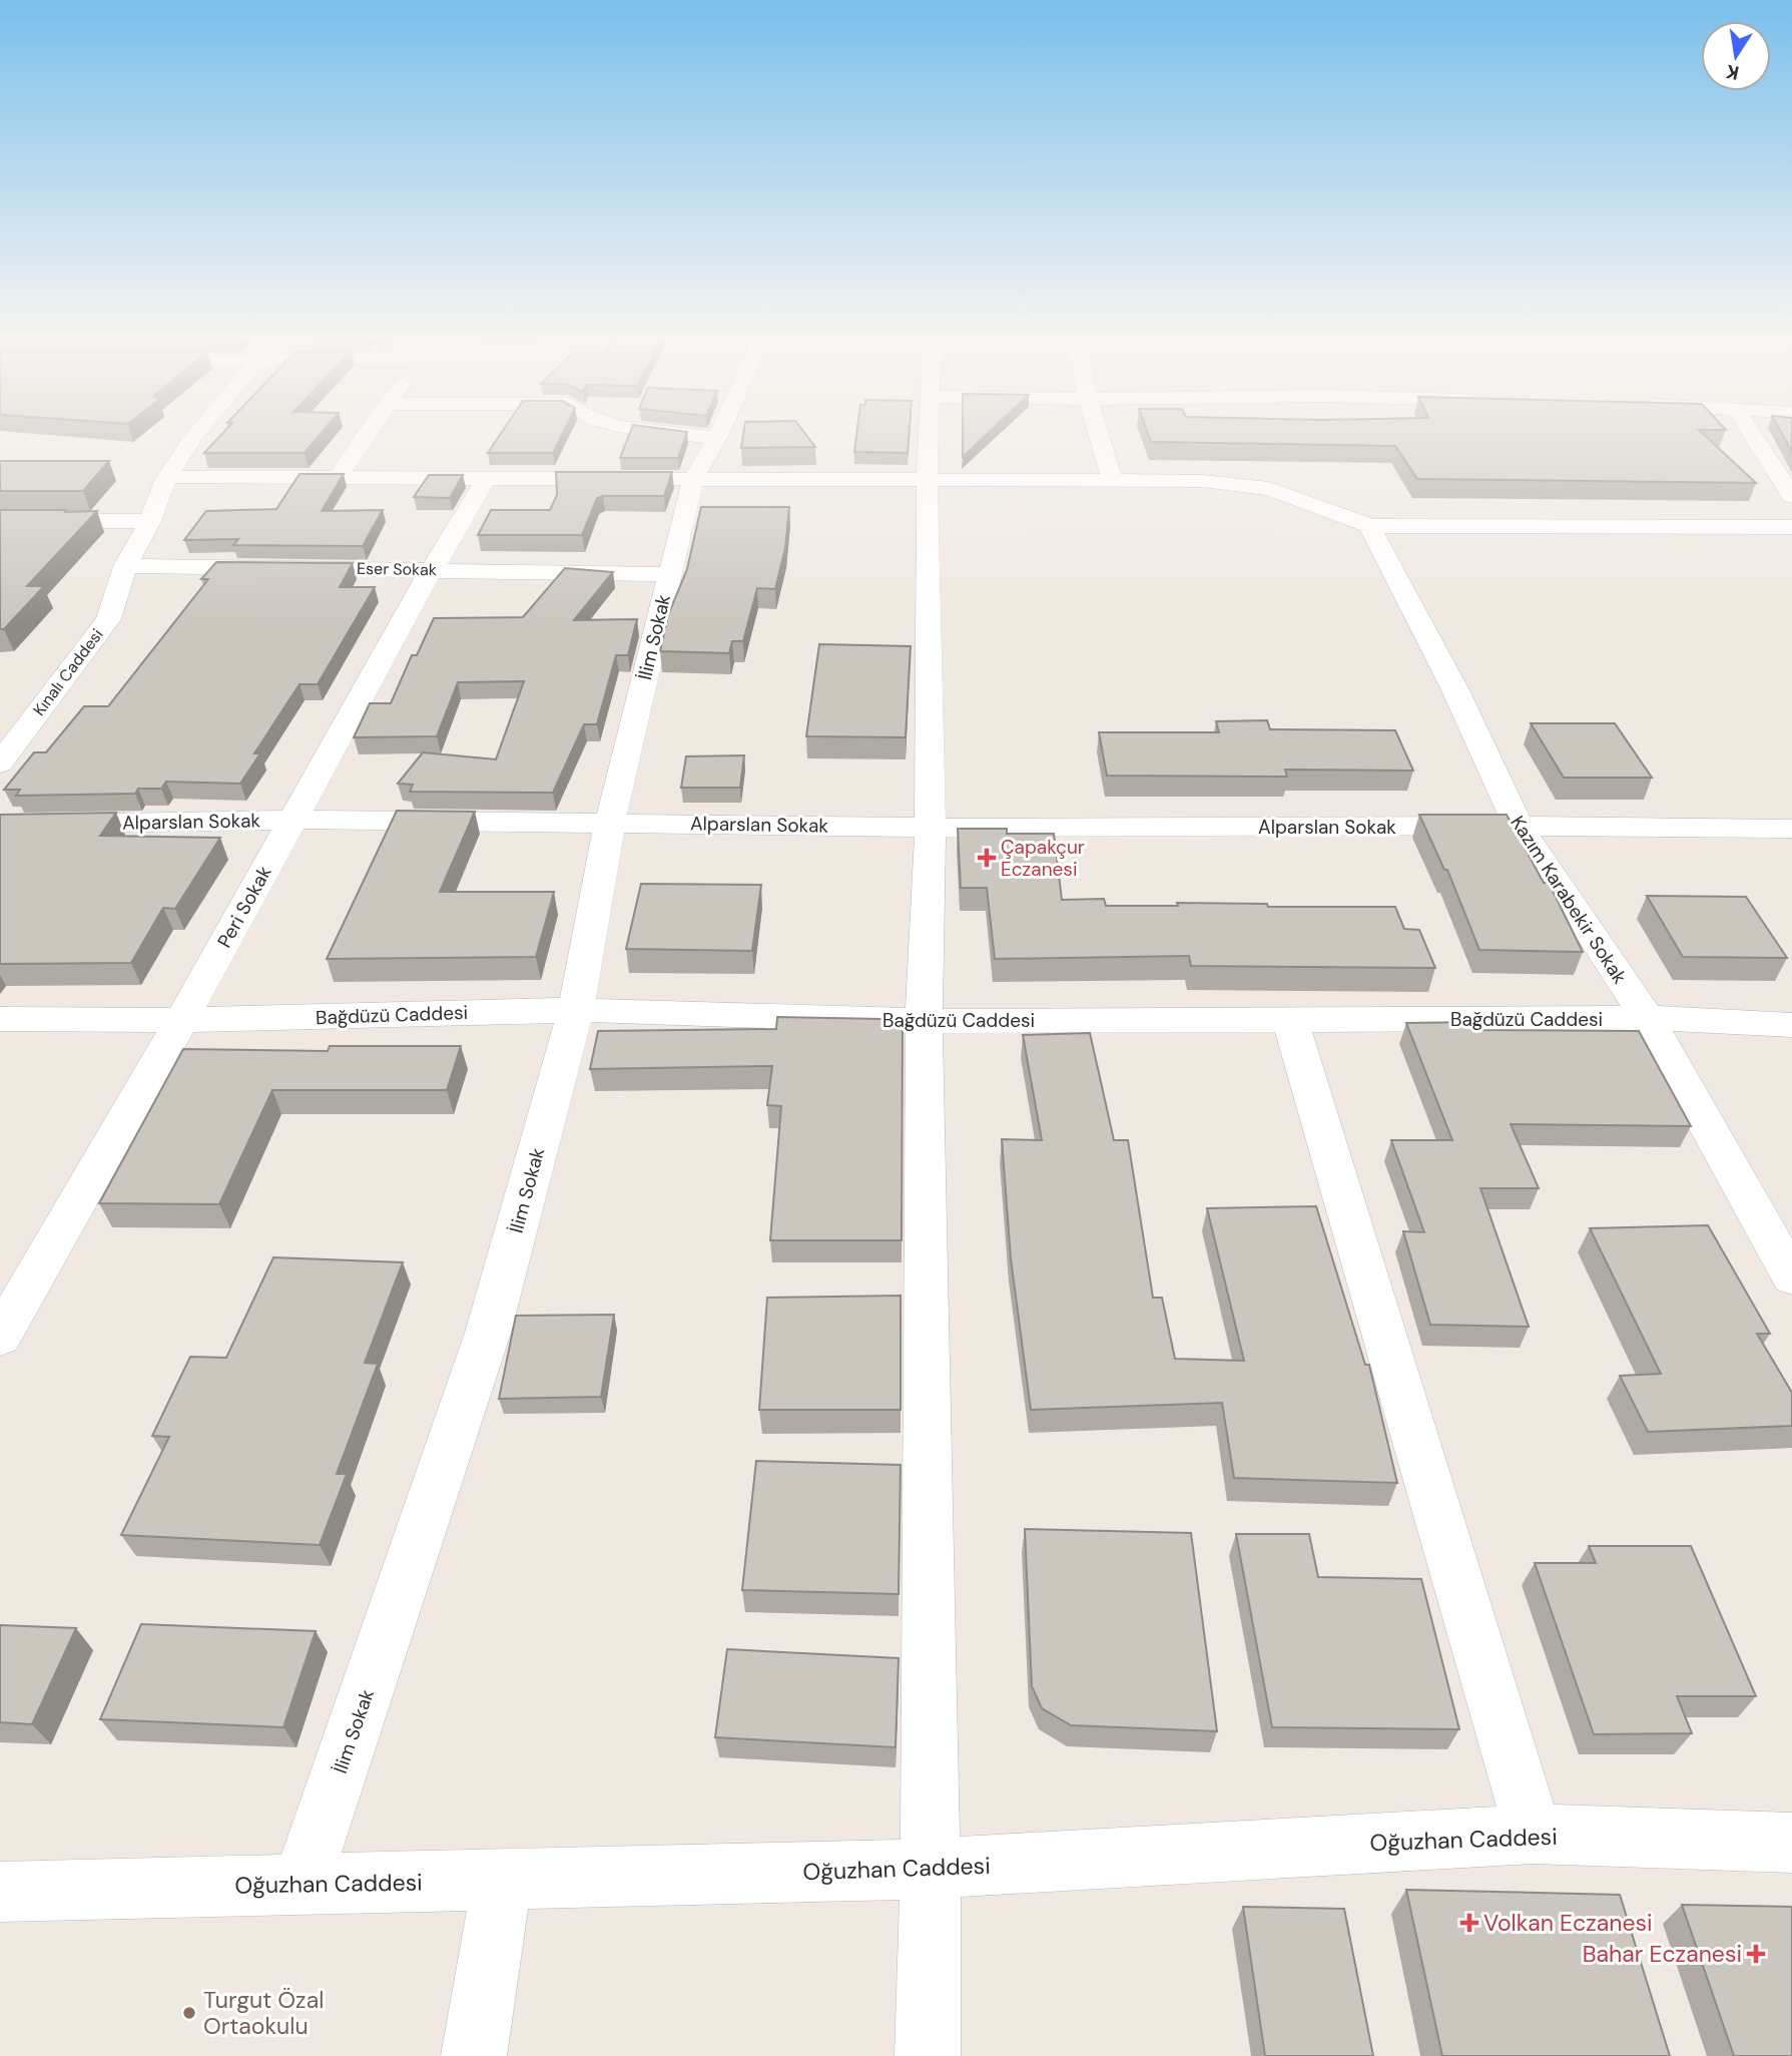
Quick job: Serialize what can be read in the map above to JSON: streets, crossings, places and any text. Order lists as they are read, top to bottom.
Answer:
{
  "streets": {
    "street": [
      "Eser Sokak",
      "İlim Sokak",
      "Kınalı Caddesi",
      "Alparslan Sokak",
      "Kazım Karabekir Sokak",
      "Peri Sokak",
      "Bağdüzü Caddesi",
      "Oğuzhan Caddesi"
    ]
  },
  "crossings": [
    ["Eser Sokak", "İlim Sokak"],
    ["Eser Sokak", "Kınalı Caddesi"],
    ["Eser Sokak", "Peri Sokak"],
    ["İlim Sokak", "Alparslan Sokak"],
    ["İlim Sokak", "Bağdüzü Caddesi"],
    ["İlim Sokak", "Oğuzhan Caddesi"],
    ["Alparslan Sokak", "Kazım Karabekir Sokak"],
    ["Alparslan Sokak", "Peri Sokak"],
    ["Kazım Karabekir Sokak", "Bağdüzü Caddesi"],
    ["Peri Sokak", "Bağdüzü Caddesi"]
  ],
  "places": {
    "health": ["Çapakçur Eczanesi", "Volkan Eczanesi", "Bahar Eczanesi"],
    "other": ["Turgut Özal Ortaokulu"]
  },
  "north": "bottom"
}
